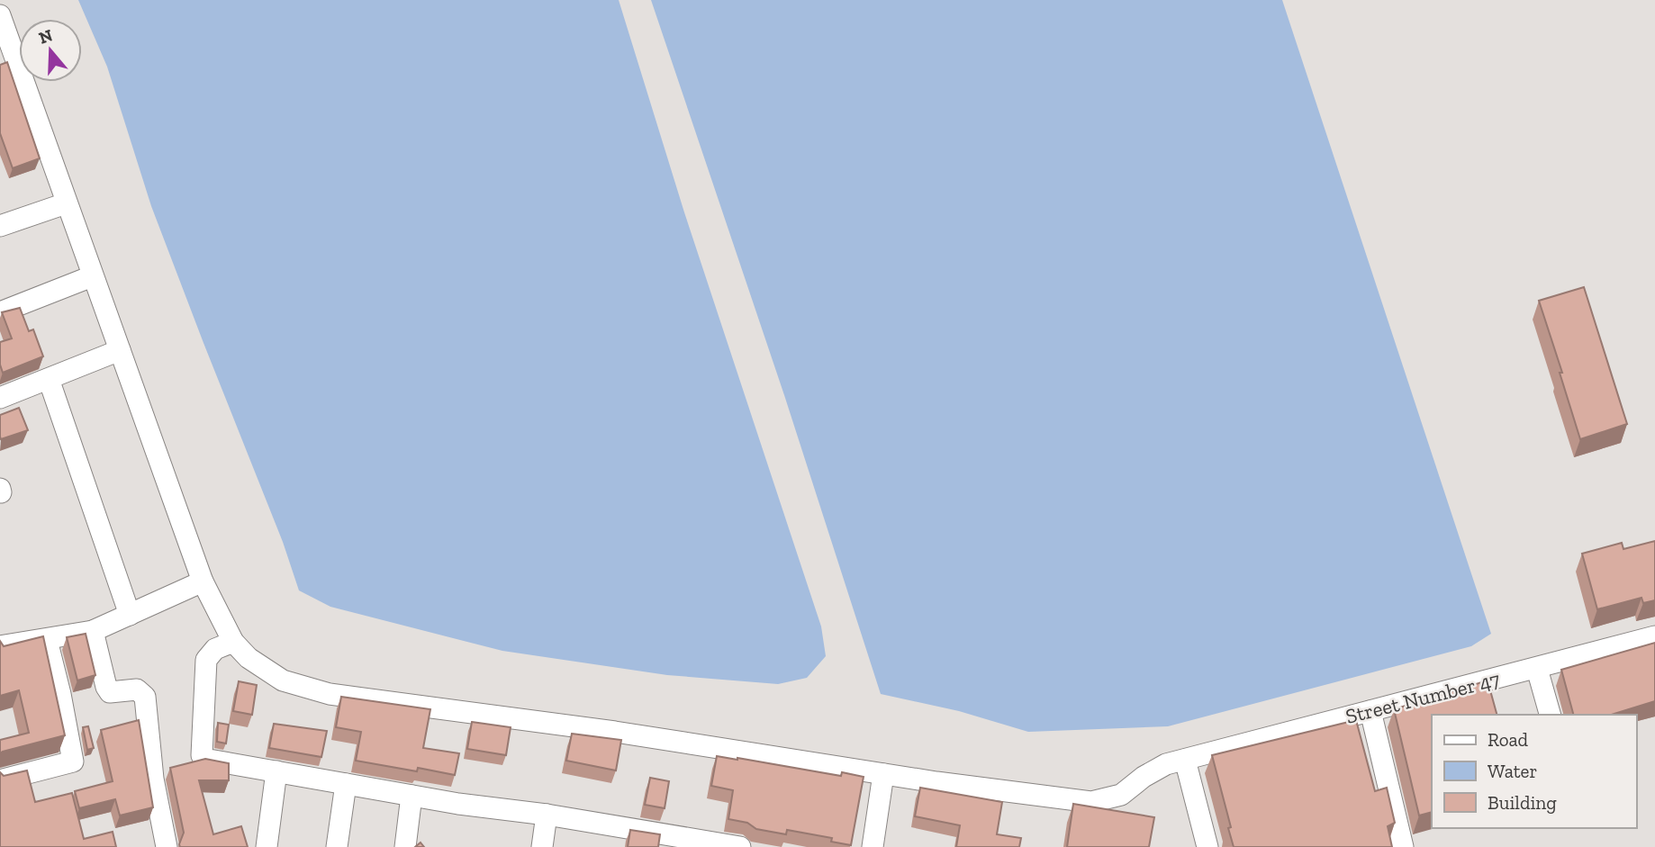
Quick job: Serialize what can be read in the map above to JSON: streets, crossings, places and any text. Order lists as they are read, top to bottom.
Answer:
{
  "streets": {
    "street": ["Street Number 47"]
  },
  "legend": ["Road", "Water", "Building"],
  "north": "top"
}
